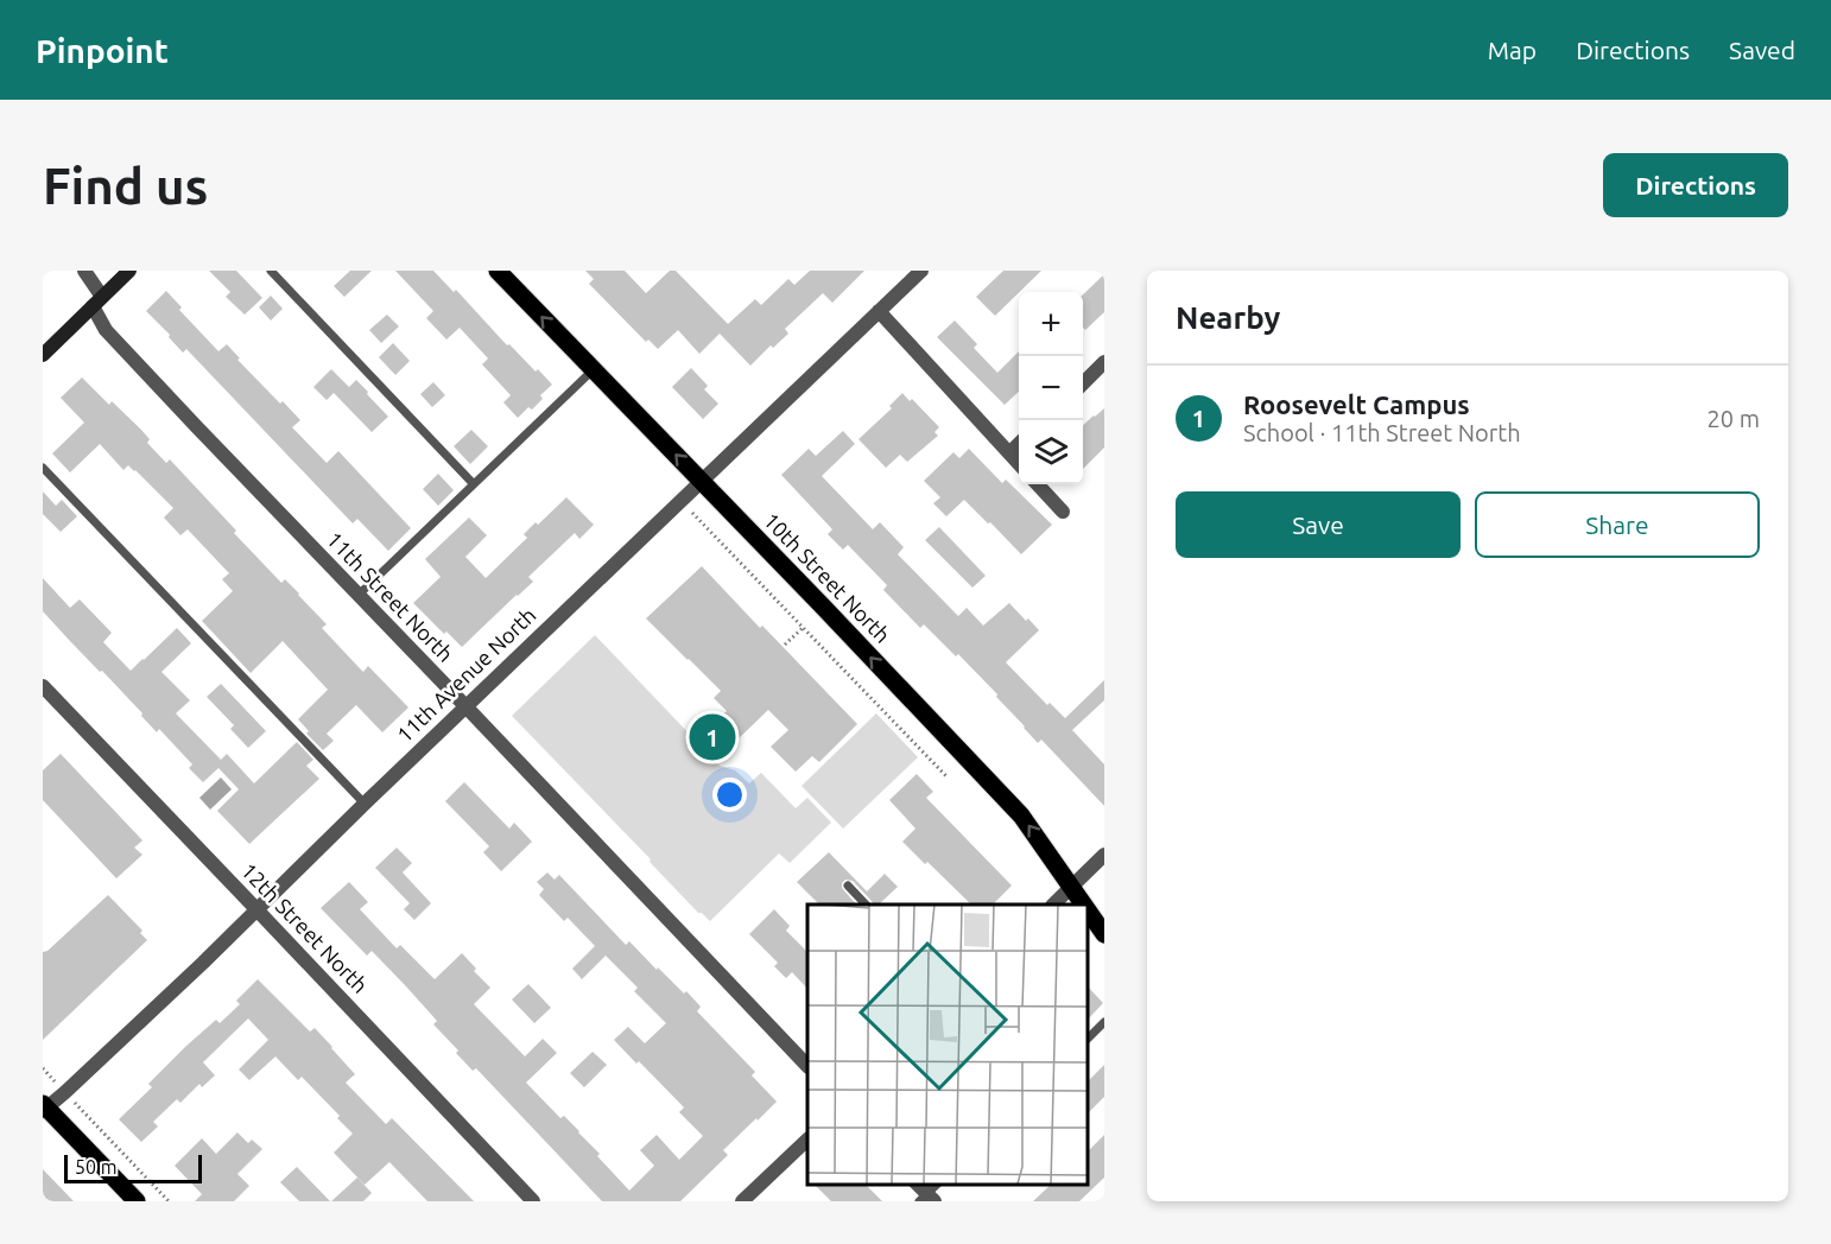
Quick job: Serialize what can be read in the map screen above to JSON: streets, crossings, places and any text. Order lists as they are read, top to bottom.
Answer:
{
  "streets": {
    "main road": ["10th Street North"],
    "street": ["11th Street North", "11th Avenue North", "12th Street North"]
  },
  "crossings": [
    ["10th Street North", "11th Avenue North"],
    ["11th Street North", "11th Avenue North"],
    ["11th Avenue North", "12th Street North"]
  ],
  "one_way": ["10th Street North"],
  "scale_bar": "50 m",
  "page": {
    "header": "Pinpoint",
    "nav": ["Map", "Directions", "Saved"],
    "buttons": [
      "Directions",
      ["Save", "Share"]
    ],
    "title": "Find us",
    "heading": "Nearby",
    "map_buttons": ["+", "−"],
    "list": [
      {
        "mark": "1",
        "name": "Roosevelt Campus",
        "note": "School · 11th Street North",
        "value": "20 m"
      }
    ],
    "pins": "1",
    "scale": "50 m"
  }
}
